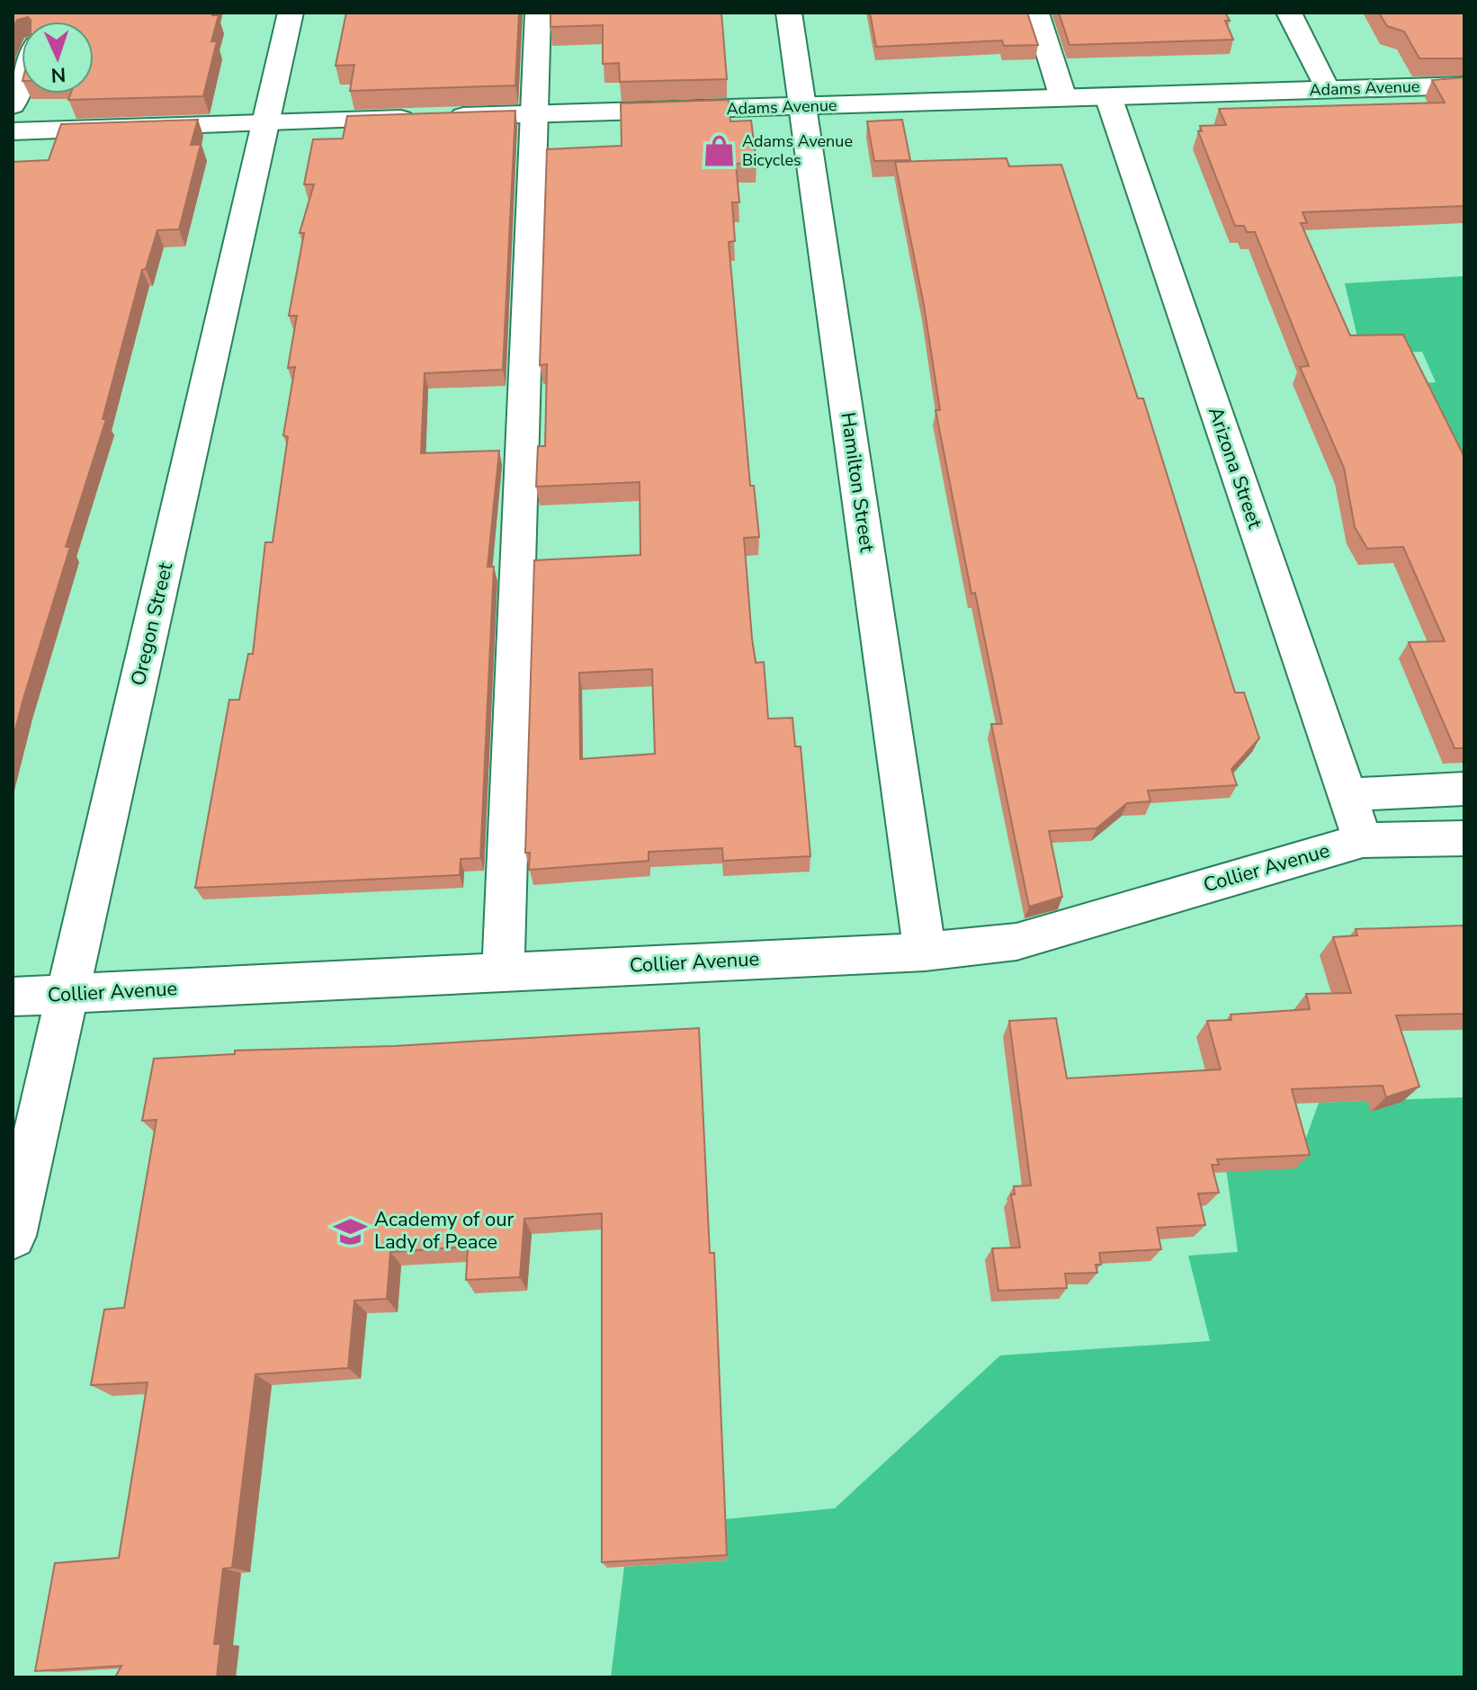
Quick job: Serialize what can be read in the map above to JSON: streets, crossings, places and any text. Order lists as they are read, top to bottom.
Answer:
{
  "streets": {
    "street": [
      "Adams Avenue",
      "Arizona Street",
      "Hamilton Street",
      "Oregon Street",
      "Collier Avenue"
    ]
  },
  "crossings": [
    ["Adams Avenue", "Arizona Street"],
    ["Adams Avenue", "Hamilton Street"],
    ["Adams Avenue", "Oregon Street"],
    ["Arizona Street", "Collier Avenue"],
    ["Hamilton Street", "Collier Avenue"],
    ["Oregon Street", "Collier Avenue"]
  ],
  "places": {
    "shop": ["Adams Avenue Bicycles"],
    "school or university": ["Academy of our Lady of Peace"]
  },
  "north": "bottom"
}
